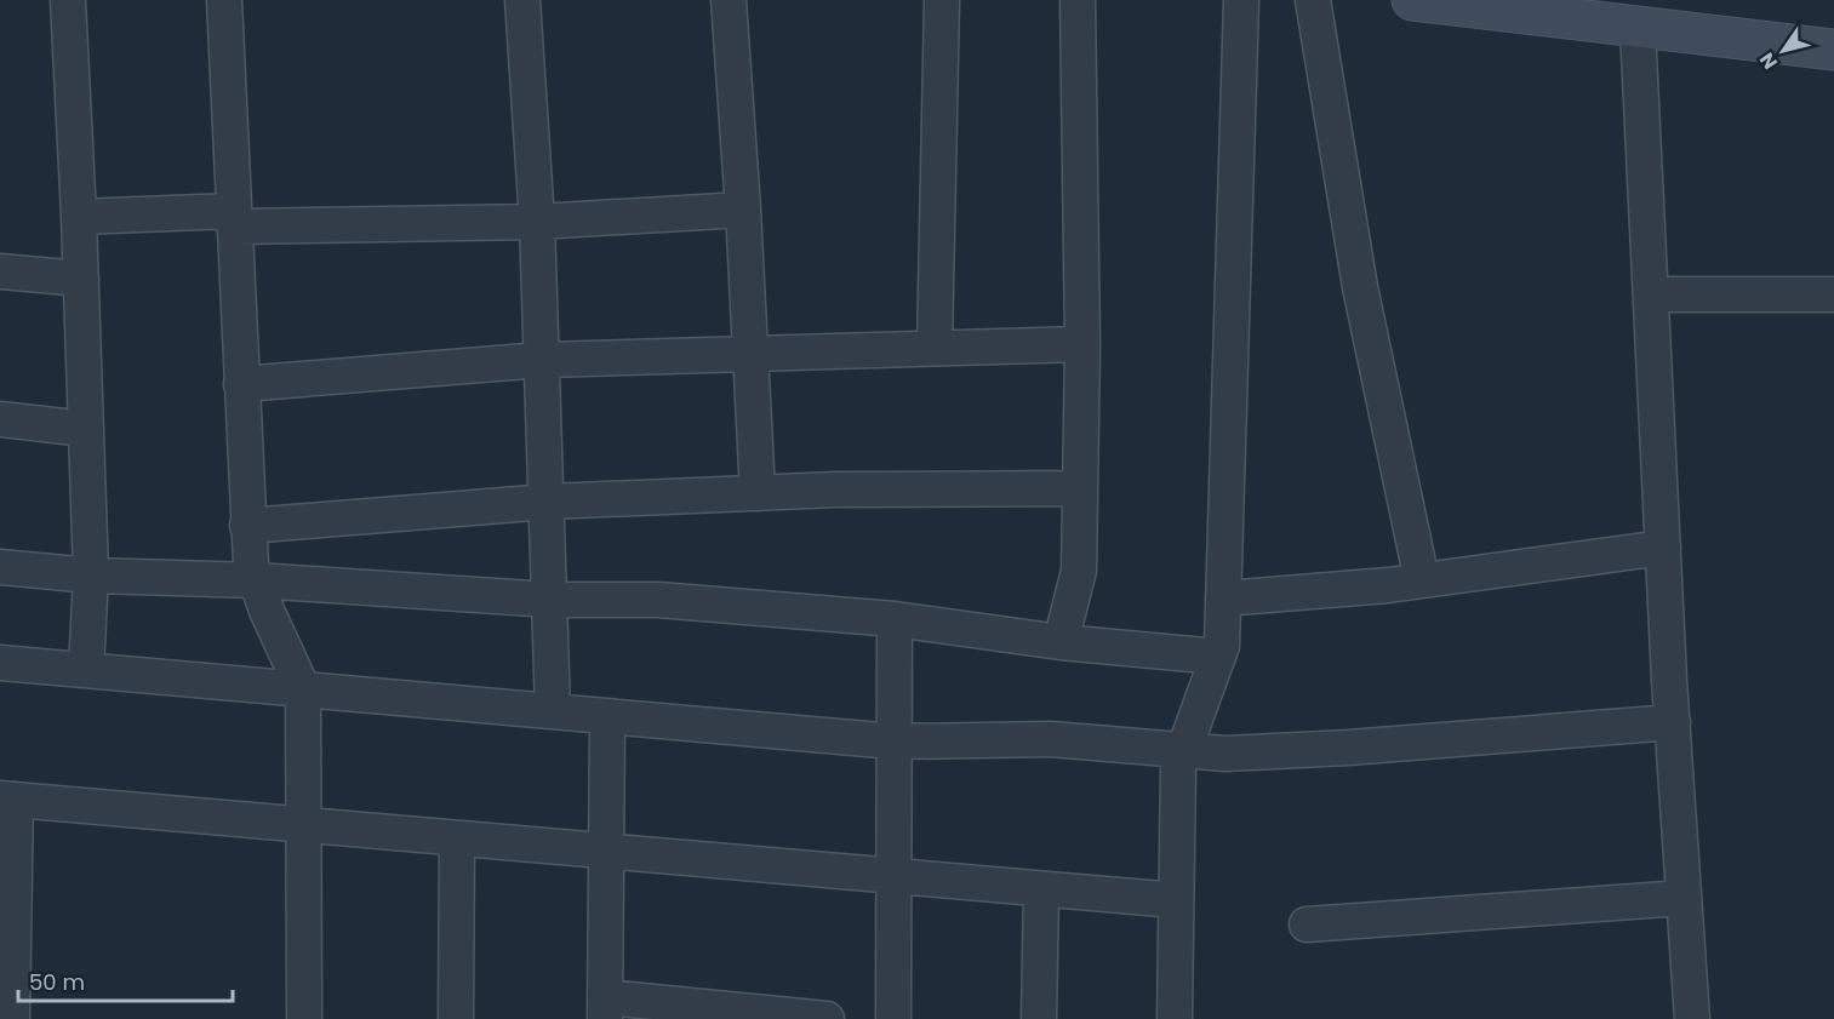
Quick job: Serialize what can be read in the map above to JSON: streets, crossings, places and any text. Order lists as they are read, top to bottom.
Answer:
{
  "scale_bar": "50 m",
  "north": "bottom left"
}
